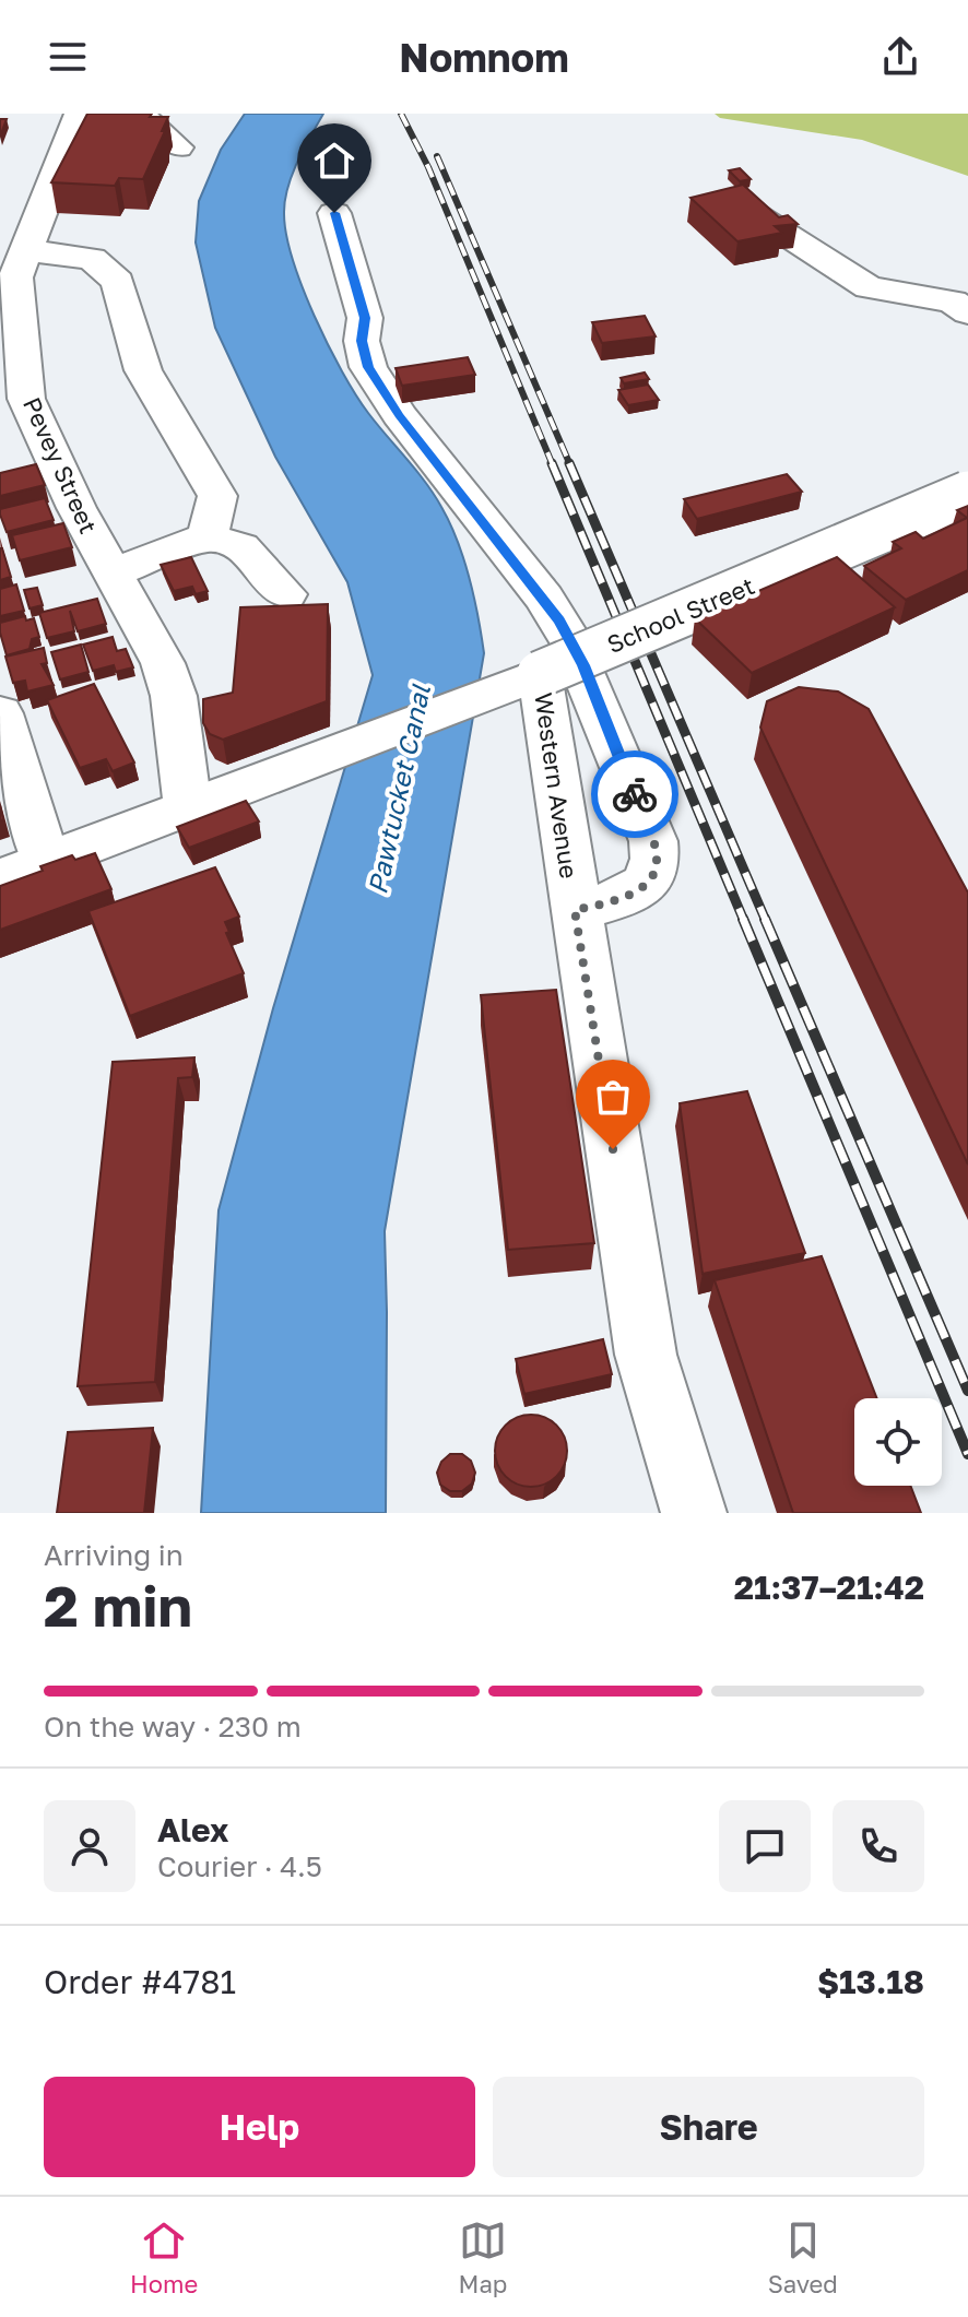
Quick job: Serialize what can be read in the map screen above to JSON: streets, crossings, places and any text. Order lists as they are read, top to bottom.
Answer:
{
  "streets": {
    "street": ["Pevey Street", "School Street", "Western Avenue"]
  },
  "crossings": [
    ["Pevey Street", "School Street"],
    ["School Street", "Western Avenue"]
  ],
  "water": ["Pawtucket Canal"],
  "page": {
    "header": "Nomnom",
    "heading": ["2 min", "Arriving in", "21:37–21:42"],
    "panel": [
      "Alex",
      "Courier · 4.5",
      "Order #4781",
      "$13.18"
    ],
    "bar": "On the way · 230 m",
    "buttons": ["Help", "Share"],
    "tabs": ["Home", "Map", "Saved"]
  }
}
